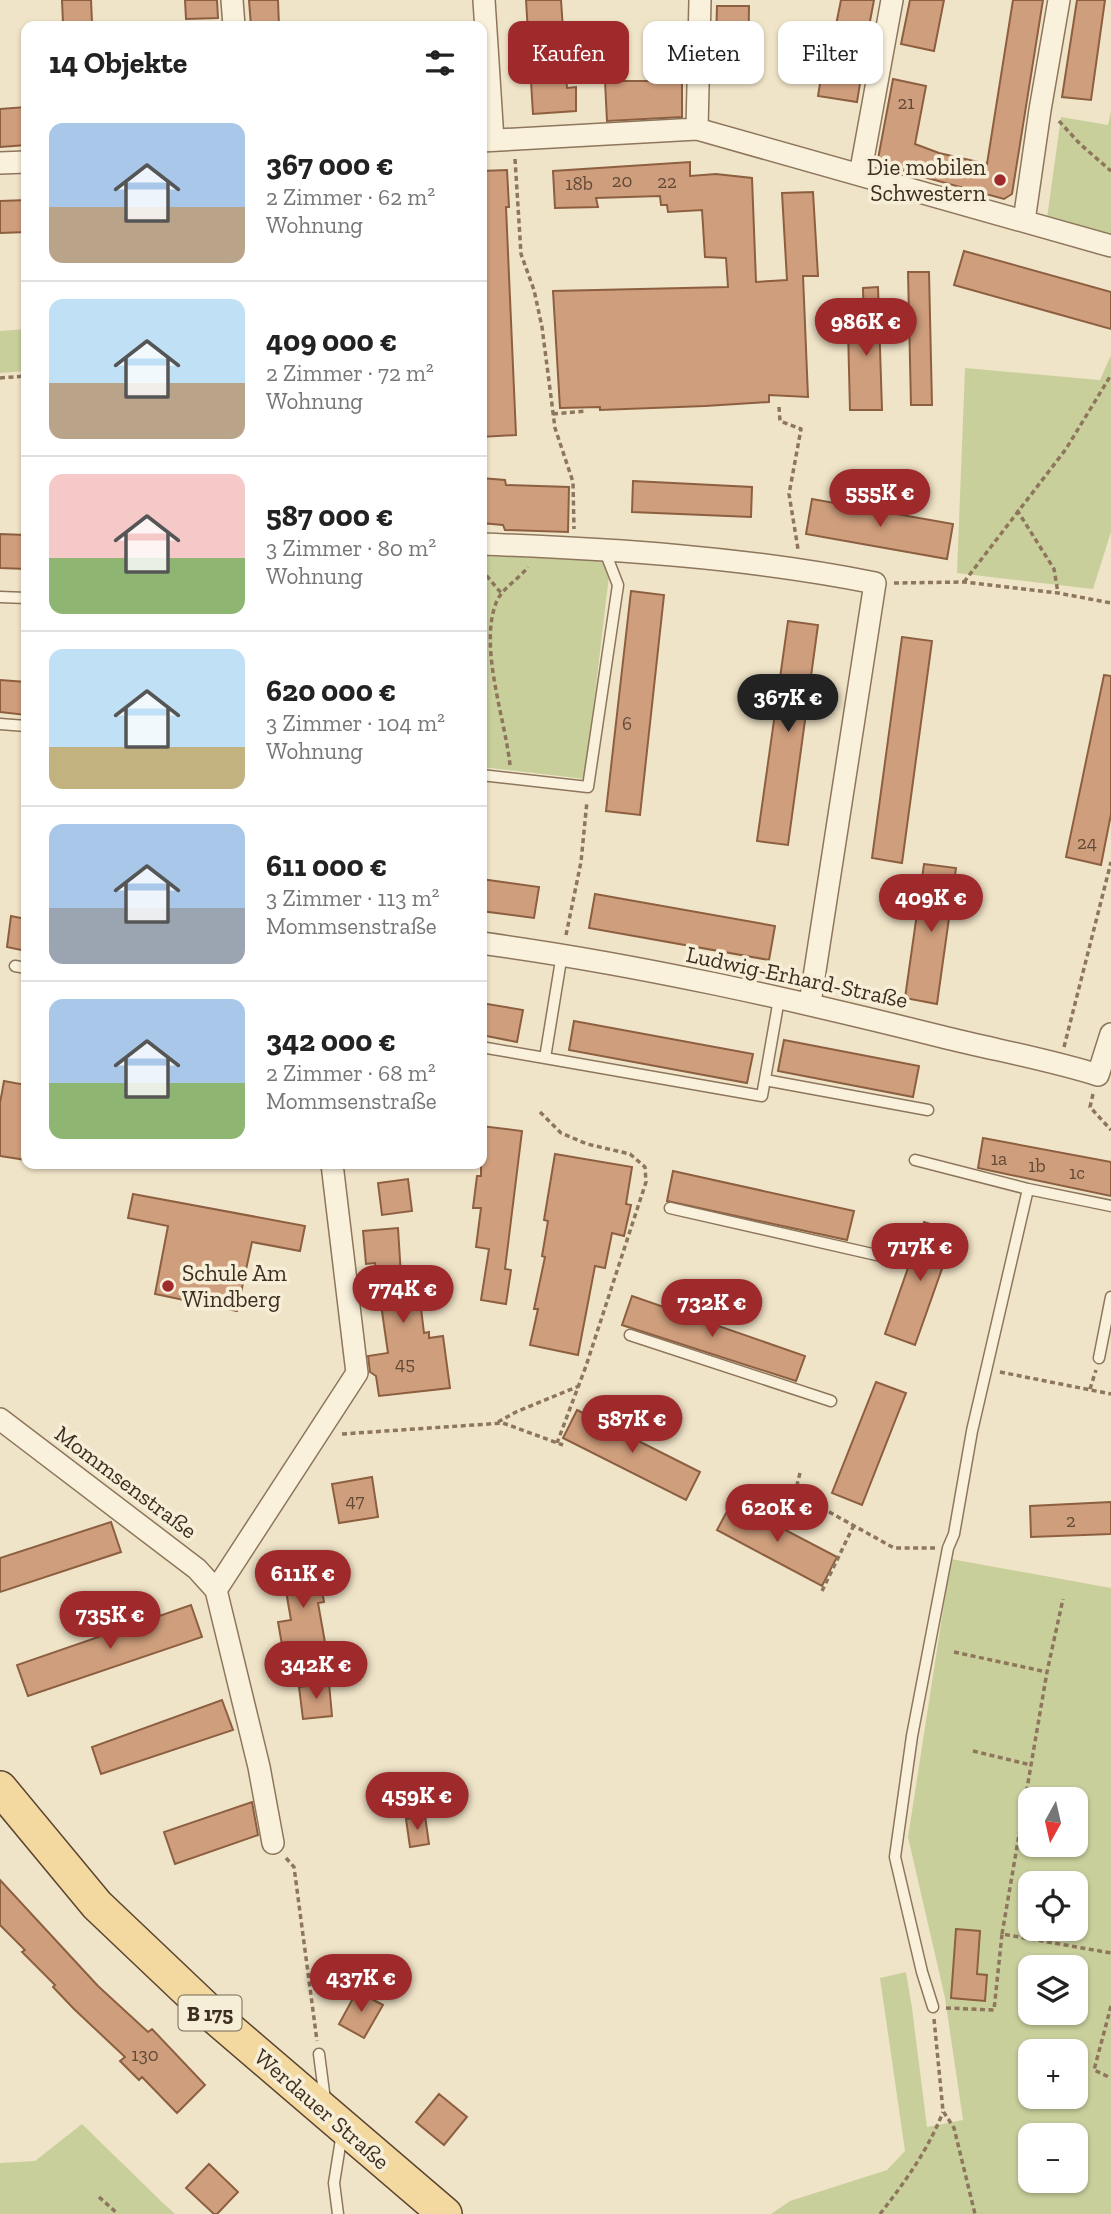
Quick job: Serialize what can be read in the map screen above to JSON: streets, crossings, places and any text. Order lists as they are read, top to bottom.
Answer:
{
  "streets": {
    "main road": ["B 175", "Werdauer Straße"],
    "street": ["Ludwig-Erhard-Straße", "Mommsenstraße"]
  },
  "places": ["Die mobilen Schwestern", "Schule Am Windberg"],
  "house_numbers": [
    "21",
    "20",
    "22",
    "18b",
    "6",
    "24",
    "1a",
    "1b",
    "1c",
    "45",
    "47",
    "2",
    "130"
  ],
  "north": "bottom",
  "page": {
    "chip": ["Kaufen", "Mieten", "Filter"],
    "heading": "14 Objekte",
    "list": [
      {
        "name": "367 000 €",
        "note": "2 Zimmer · 62 m² · Wohnung"
      },
      {
        "name": "409 000 €",
        "note": "2 Zimmer · 72 m² · Wohnung"
      },
      {
        "name": "587 000 €",
        "note": "3 Zimmer · 80 m² · Wohnung"
      },
      {
        "name": "620 000 €",
        "note": "3 Zimmer · 104 m² · Wohnung"
      },
      {
        "name": "611 000 €",
        "note": "3 Zimmer · 113 m² · Mommsenstraße"
      },
      {
        "name": "342 000 €",
        "note": "2 Zimmer · 68 m² · Mommsenstraße"
      }
    ],
    "price": [
      "986K €",
      "555K €",
      "367K €",
      "409K €",
      "717K €",
      "774K €",
      "732K €",
      "587K €",
      "620K €",
      "611K €",
      "735K €",
      "342K €",
      "459K €",
      "437K €"
    ],
    "map_buttons": ["+", "−"]
  }
}
